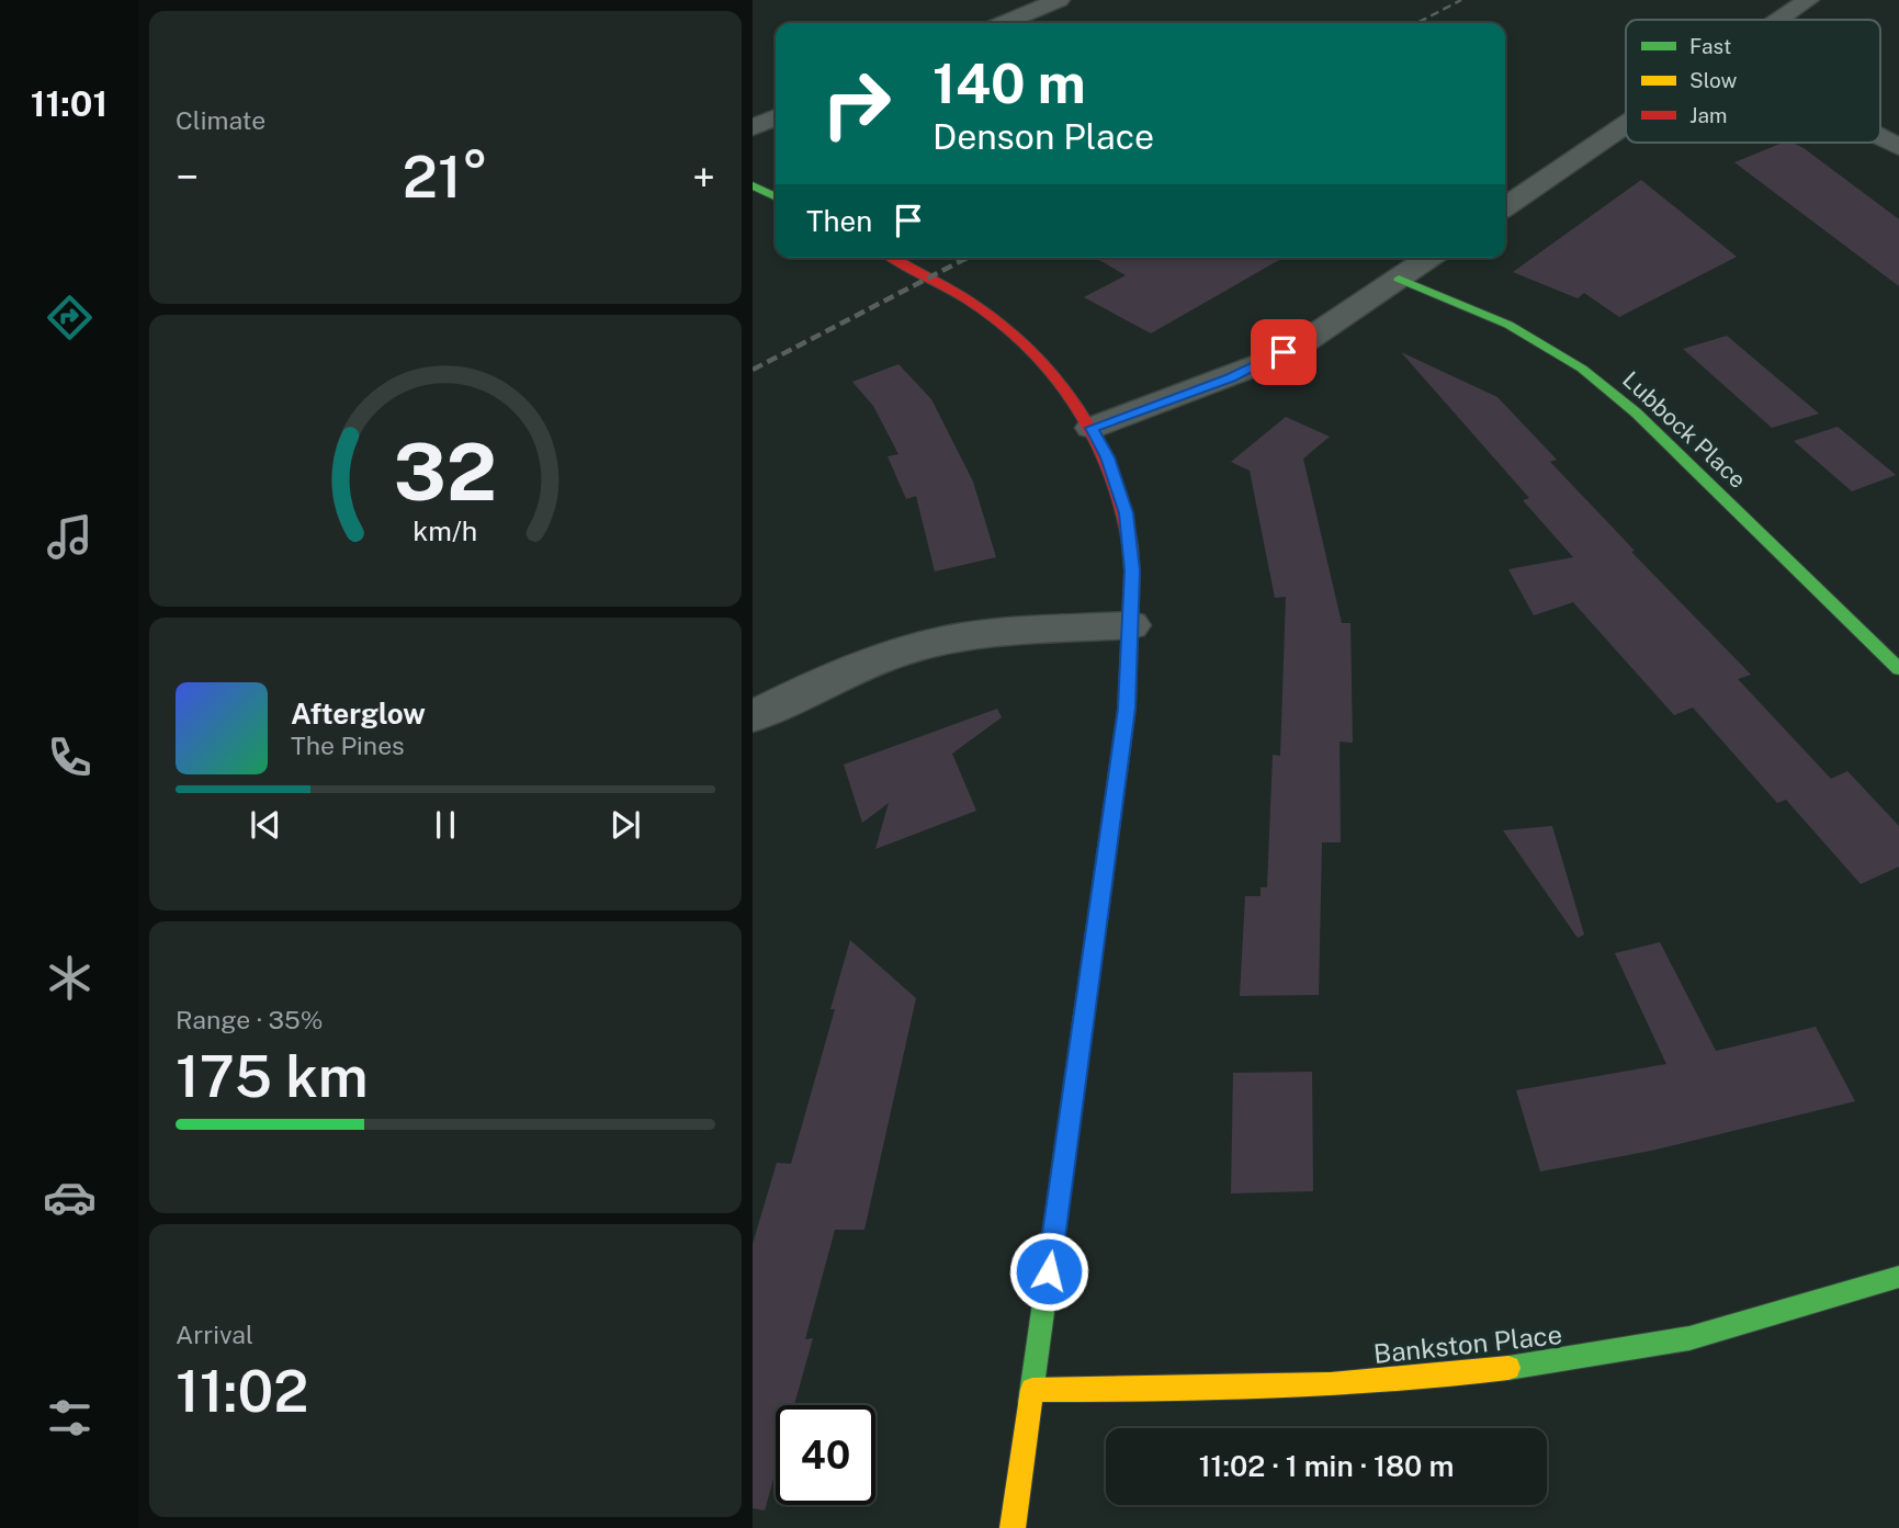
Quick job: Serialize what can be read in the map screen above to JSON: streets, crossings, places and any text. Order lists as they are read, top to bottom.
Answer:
{
  "streets": {
    "street": ["Lubbock Place", "Bankston Place"]
  },
  "legend": ["Fast", "Slow", "Jam"],
  "page": {
    "tabs": "11:01",
    "tile": [
      "Climate",
      ["Range · 35%", "175 km"],
      ["Arrival", "11:02"]
    ],
    "turn": ["140 m", "Denson Place"],
    "heat": ["−", "21°", "+"],
    "then": "Then",
    "song": ["Afterglow", "The Pines"],
    "limit": "40",
    "trip": "11:02 · 1 min · 180 m",
    "gauge": ["32", "km/h"]
  }
}
